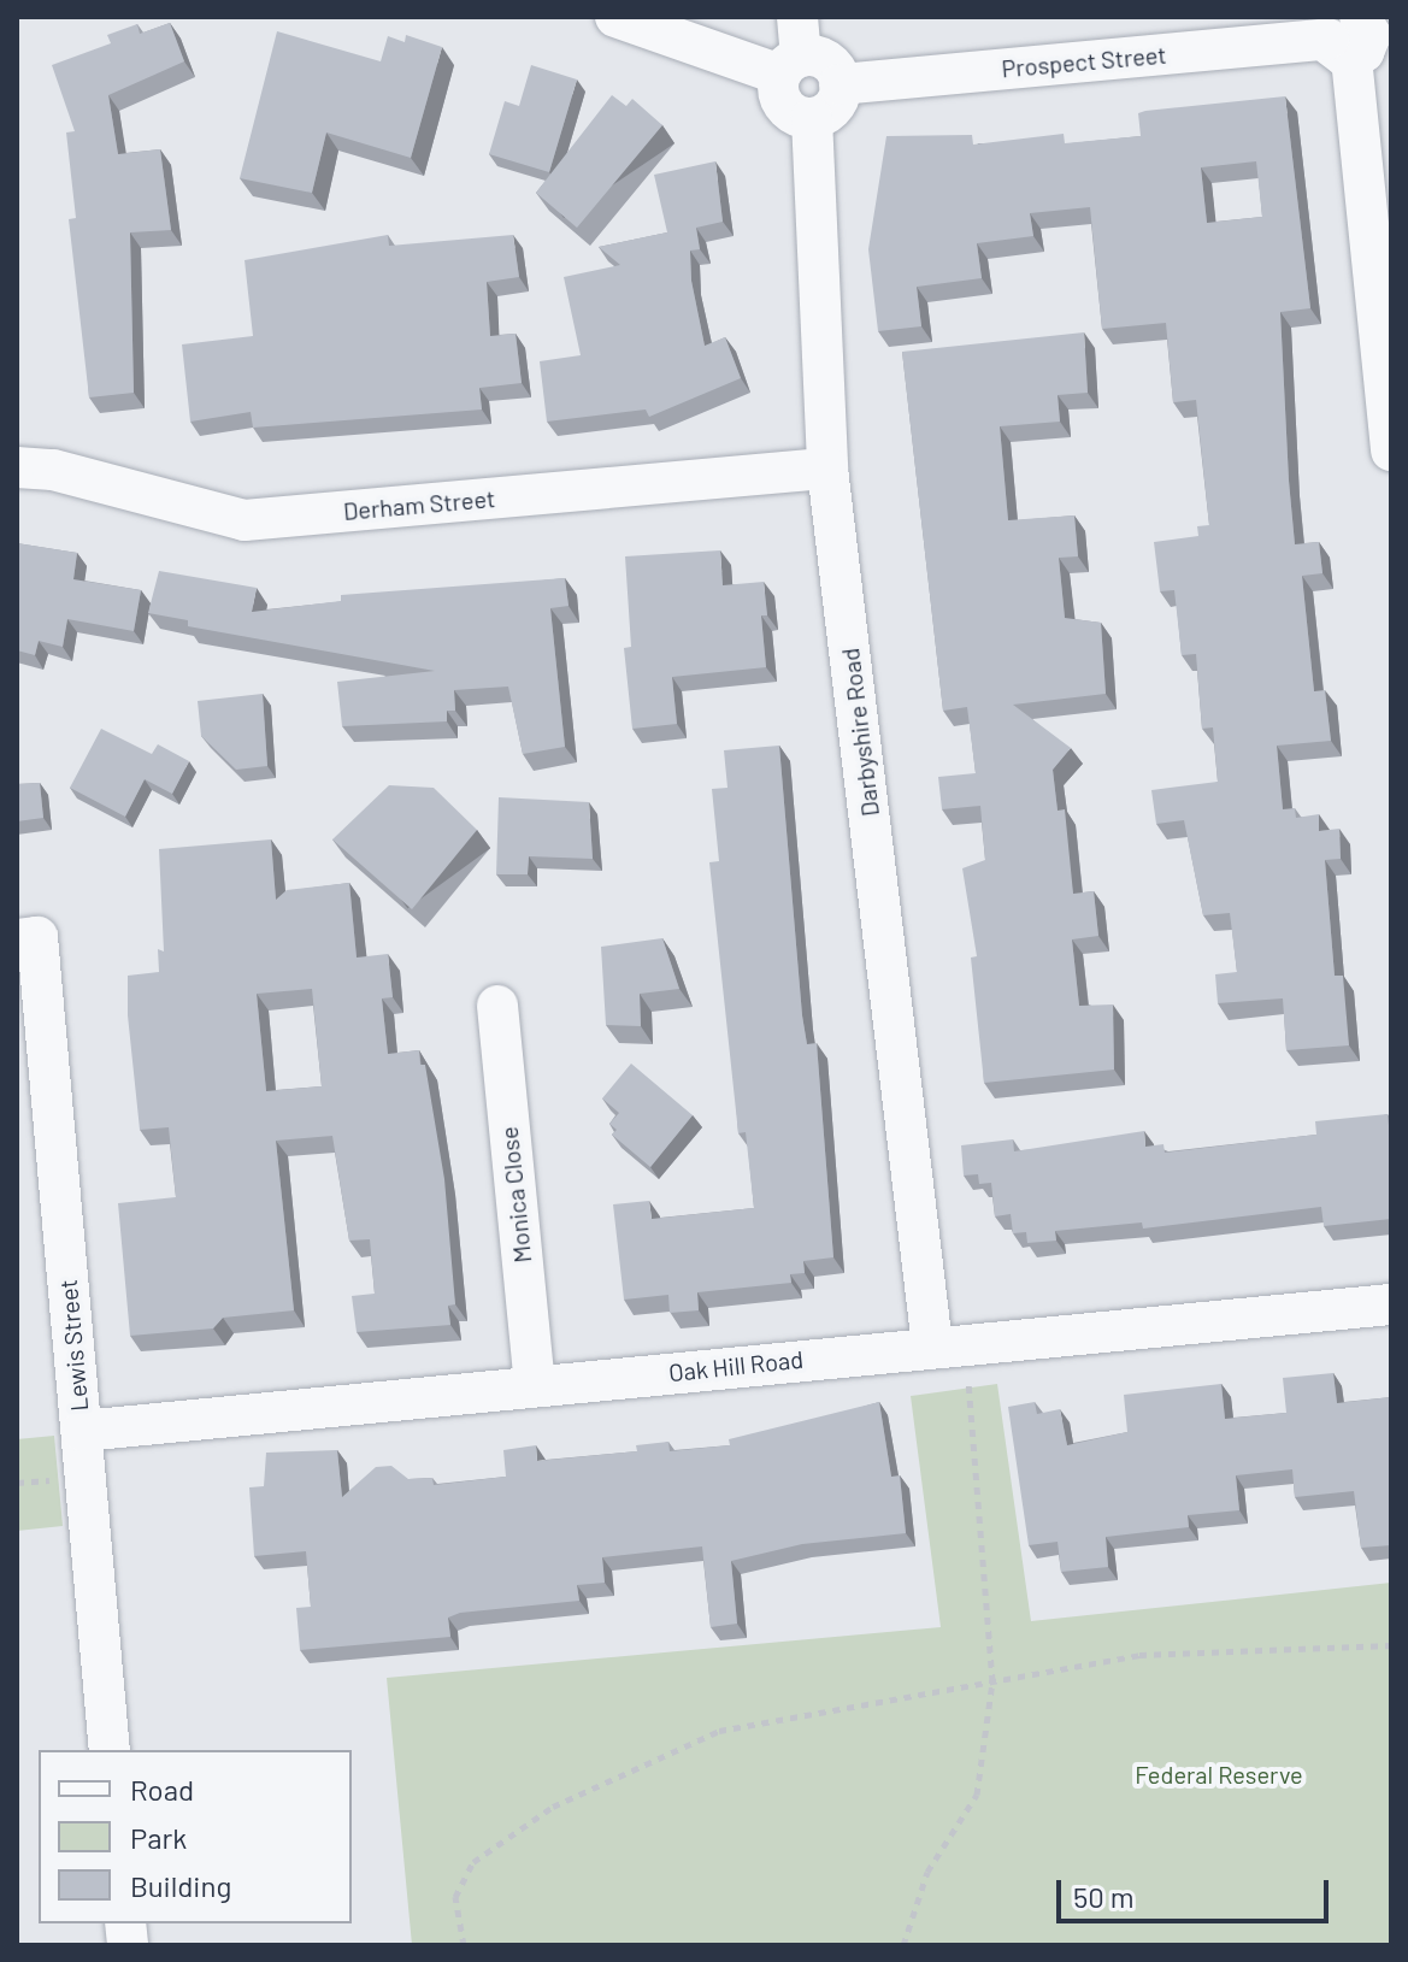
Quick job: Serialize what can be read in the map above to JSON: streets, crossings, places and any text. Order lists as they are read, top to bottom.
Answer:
{
  "streets": {
    "street": [
      "Prospect Street",
      "Derham Street",
      "Darbyshire Road",
      "Monica Close",
      "Lewis Street",
      "Oak Hill Road"
    ]
  },
  "crossings": [
    ["Prospect Street", "Darbyshire Road"],
    ["Derham Street", "Darbyshire Road"],
    ["Darbyshire Road", "Oak Hill Road"],
    ["Monica Close", "Oak Hill Road"],
    ["Lewis Street", "Oak Hill Road"]
  ],
  "parks": ["Federal Reserve"],
  "legend": ["Road", "Park", "Building"],
  "scale_bar": "50 m"
}
